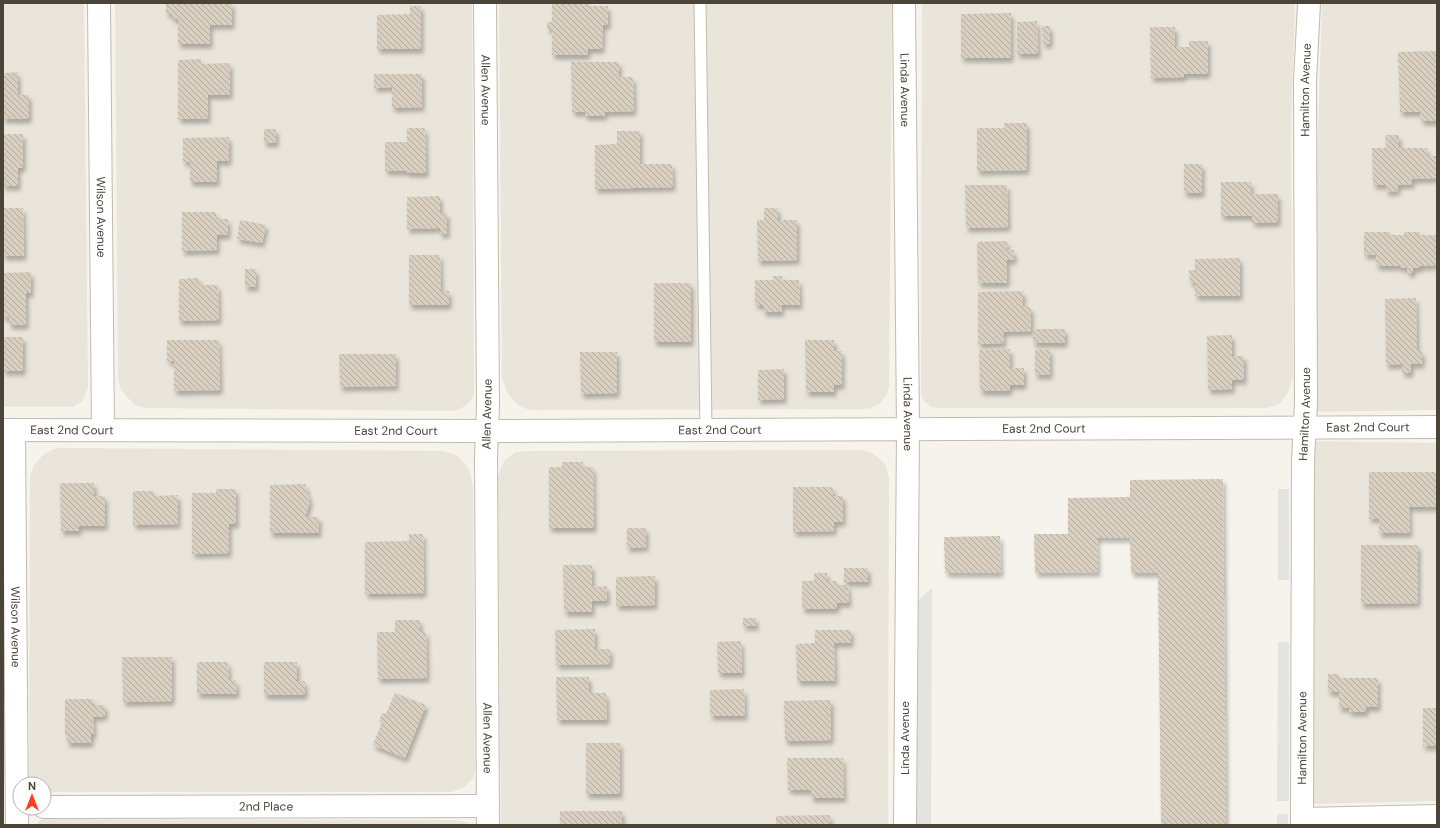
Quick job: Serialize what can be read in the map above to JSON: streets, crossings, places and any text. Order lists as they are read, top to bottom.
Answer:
{
  "streets": {
    "street": [
      "Allen Avenue",
      "Linda Avenue",
      "Hamilton Avenue",
      "Wilson Avenue",
      "East 2nd Court",
      "2nd Place"
    ]
  },
  "crossings": [
    ["Allen Avenue", "East 2nd Court"],
    ["Allen Avenue", "2nd Place"],
    ["Linda Avenue", "East 2nd Court"],
    ["Hamilton Avenue", "East 2nd Court"],
    ["Wilson Avenue", "East 2nd Court"]
  ],
  "north": "top"
}
